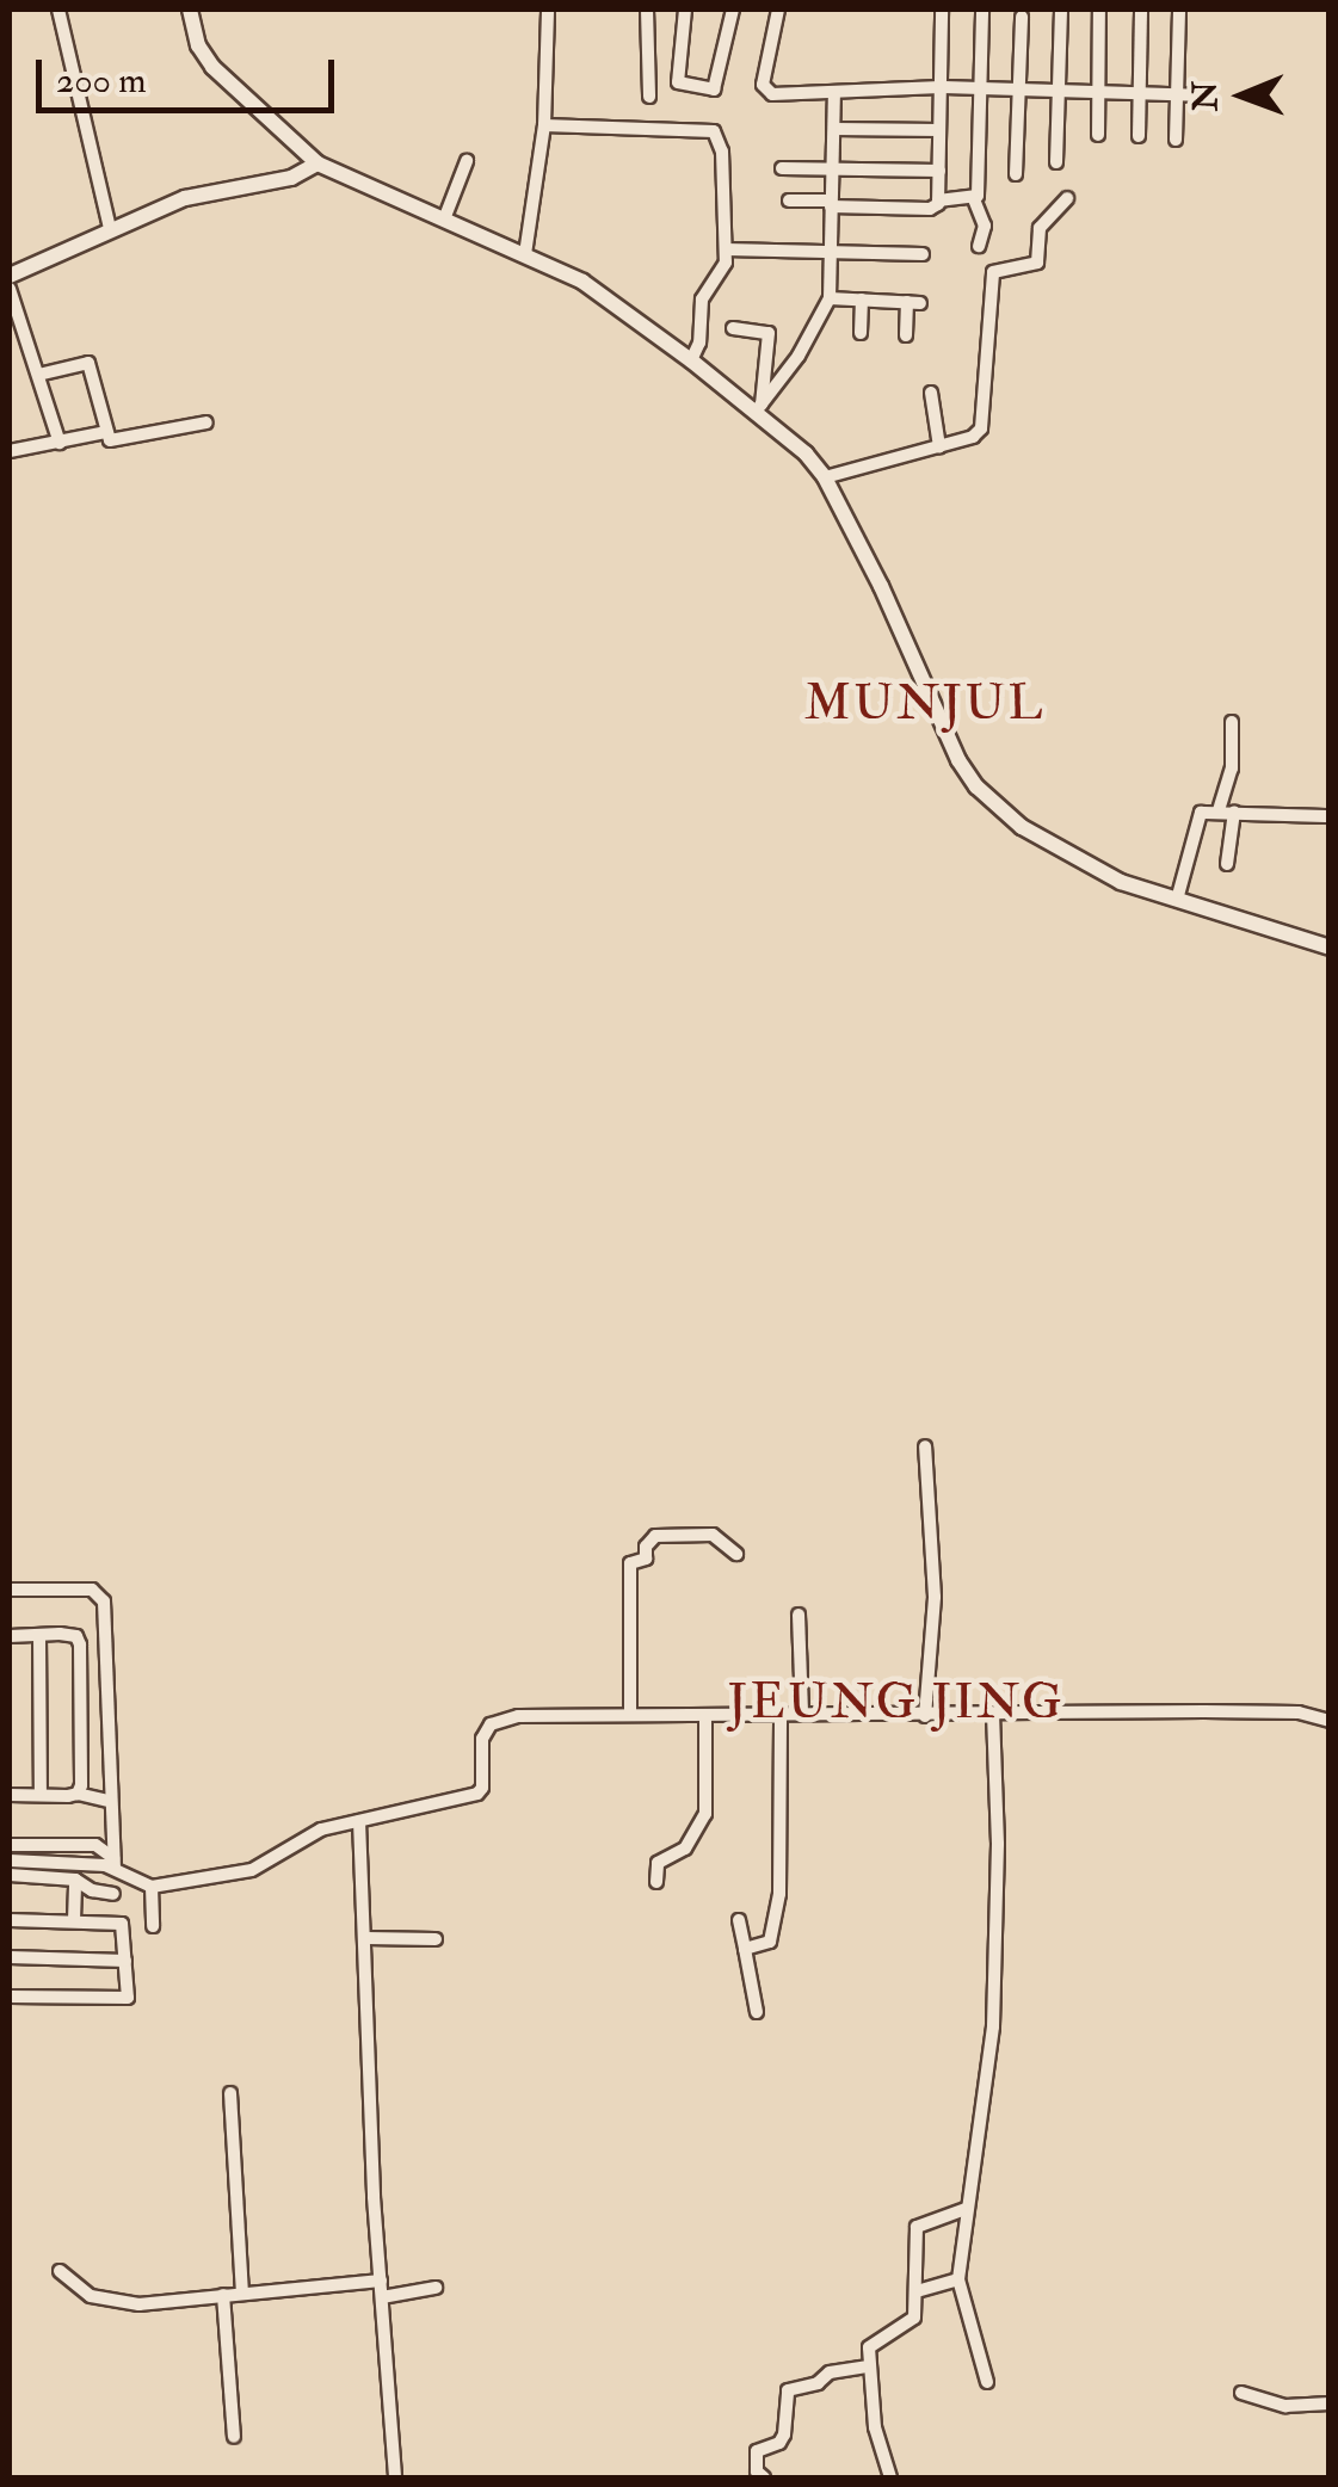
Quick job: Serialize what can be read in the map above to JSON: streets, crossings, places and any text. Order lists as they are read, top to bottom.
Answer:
{
  "districts": ["MUNJUL", "JEUNG JING"],
  "scale_bar": "200 m",
  "north": "left"
}
